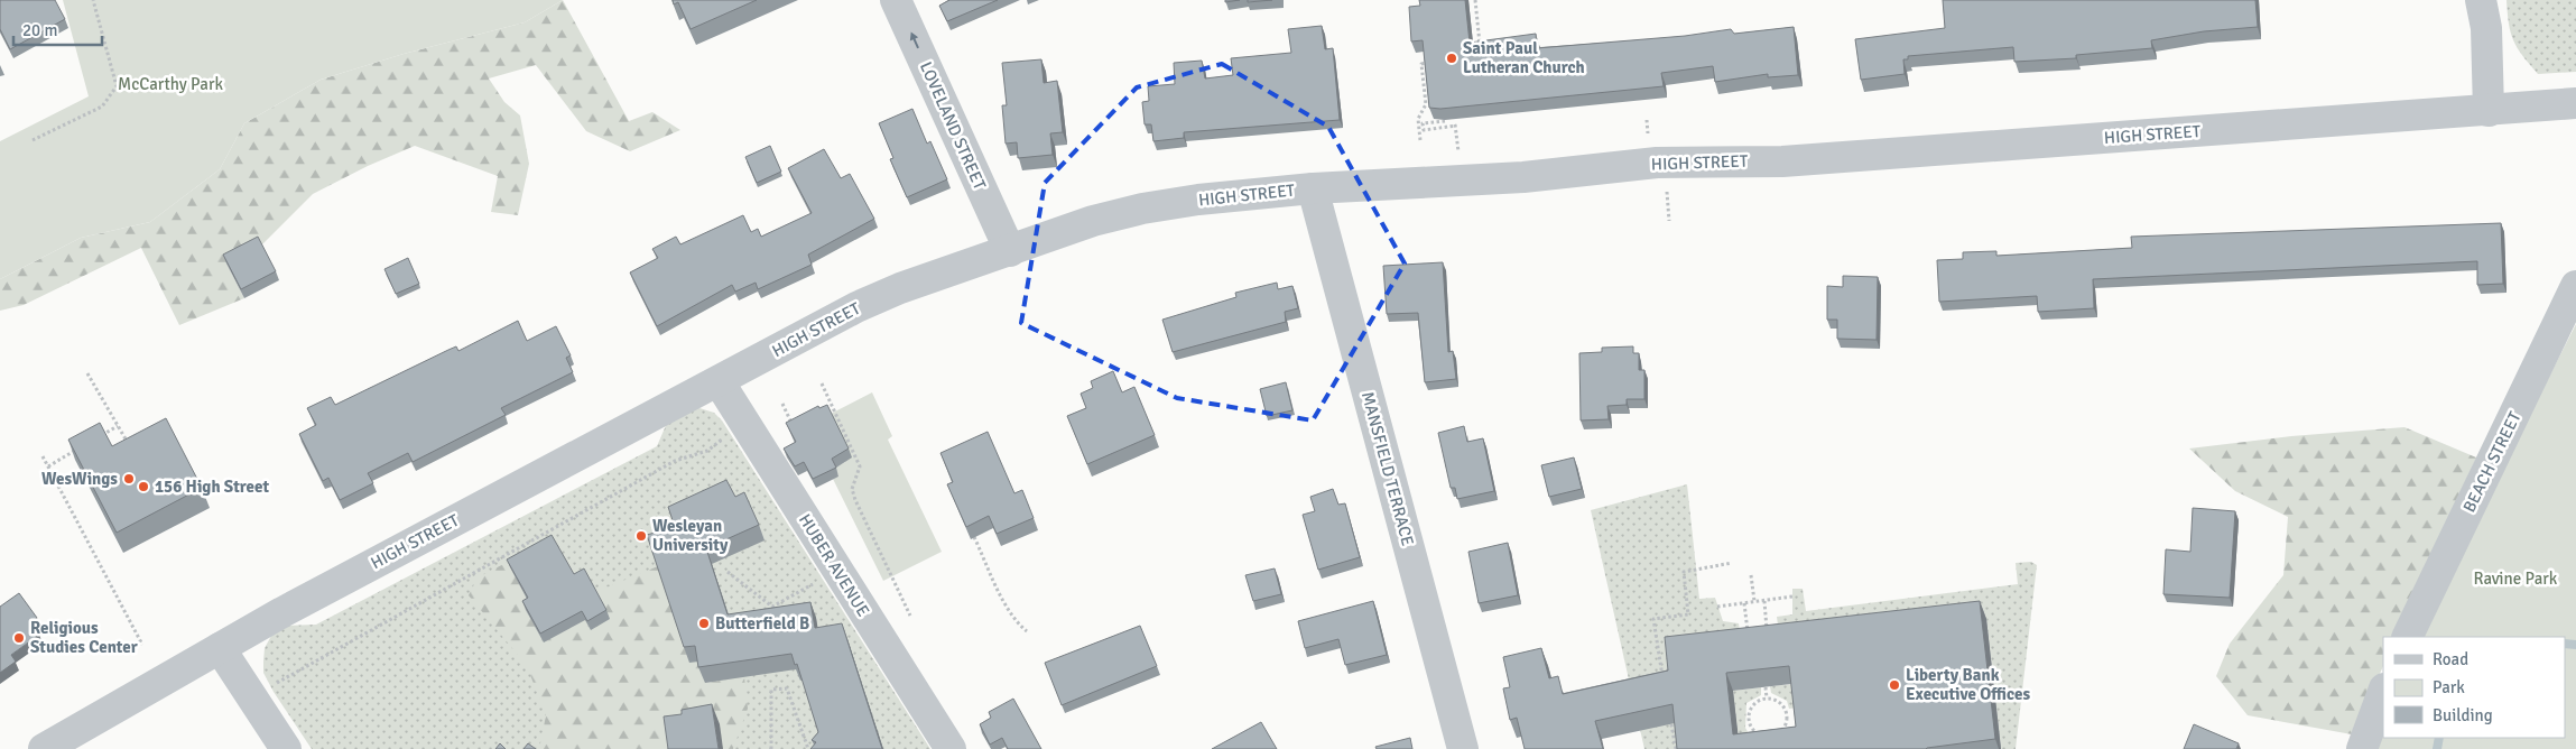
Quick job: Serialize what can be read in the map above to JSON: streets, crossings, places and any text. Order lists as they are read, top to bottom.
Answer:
{
  "streets": {
    "street": [
      "LOVELAND STREET",
      "HIGH STREET",
      "BEACH STREET",
      "MANSFIELD TERRACE",
      "HUBER AVENUE"
    ]
  },
  "crossings": [
    ["LOVELAND STREET", "HIGH STREET"],
    ["HIGH STREET", "MANSFIELD TERRACE"],
    ["HIGH STREET", "HUBER AVENUE"]
  ],
  "one_way": ["LOVELAND STREET"],
  "parks": ["McCarthy Park", "Ravine Park"],
  "places": [
    "Saint Paul Lutheran Church",
    "WesWings",
    "156 High Street",
    "Wesleyan University",
    "Butterfield B",
    "Religious Studies Center",
    "Liberty Bank Executive Offices"
  ],
  "legend": ["Road", "Park", "Building"],
  "scale_bar": "20 m"
}
